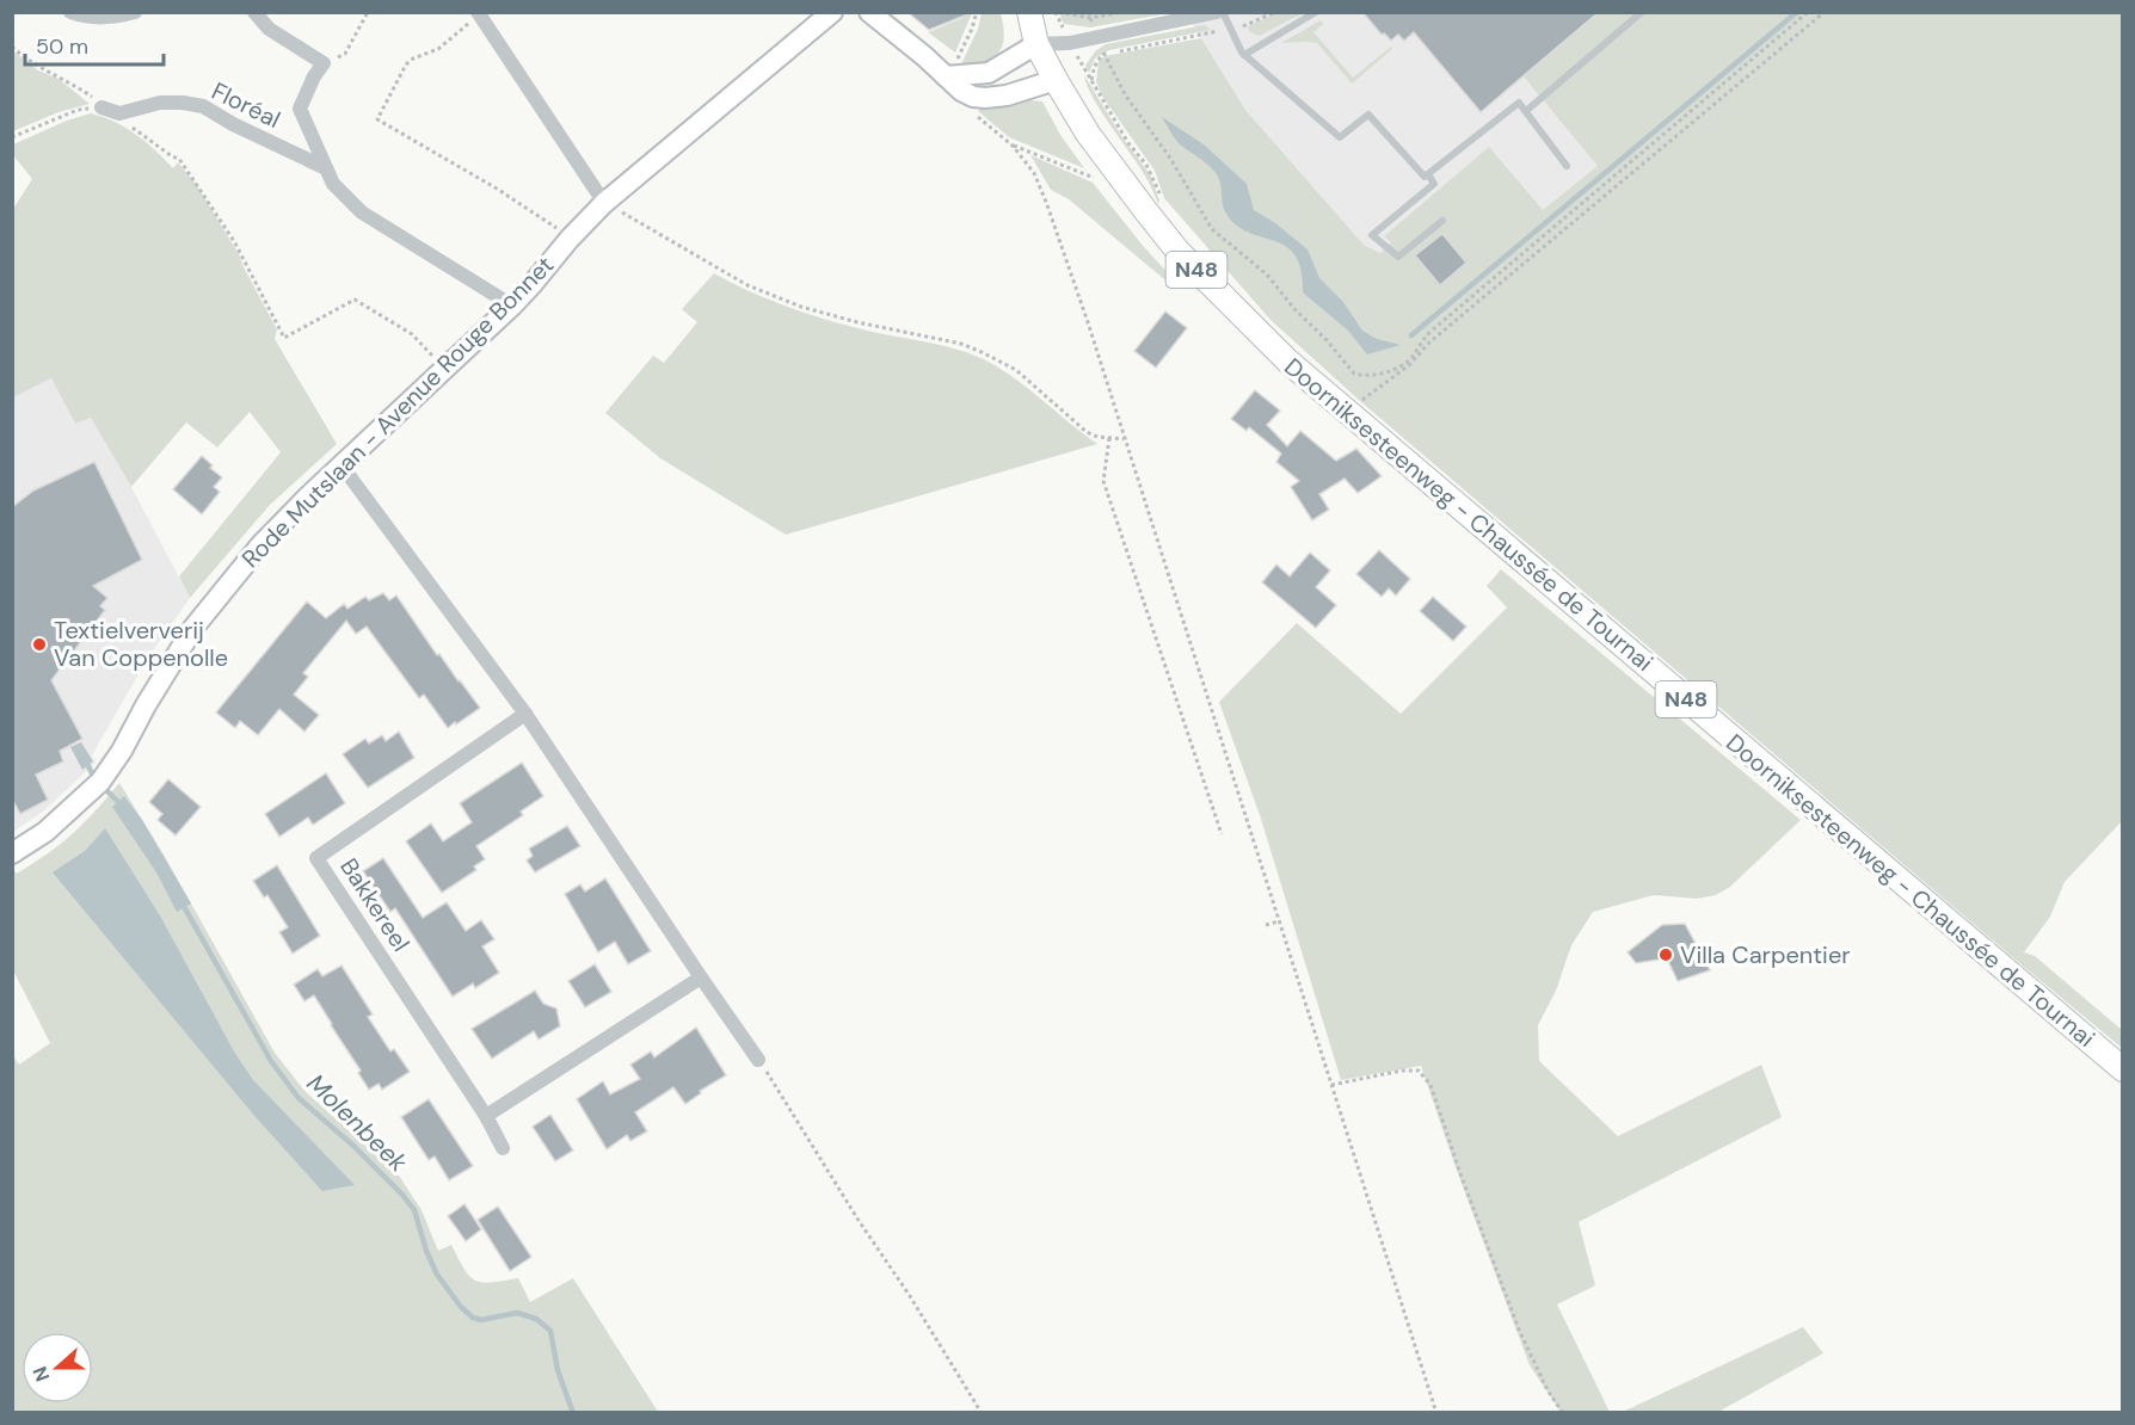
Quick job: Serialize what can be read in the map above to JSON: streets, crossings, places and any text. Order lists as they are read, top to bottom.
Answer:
{
  "streets": {
    "main road": ["N48", "Doorniksesteenweg - Chaussée de Tournai"],
    "street": ["Floréal", "Rode Mutslaan - Avenue Rouge Bonnet", "Bakkereel"]
  },
  "crossings": [
    ["Floréal", "Rode Mutslaan - Avenue Rouge Bonnet"]
  ],
  "water": ["Molenbeek"],
  "places": ["Textielververij Van Coppenolle", "Villa Carpentier"],
  "scale_bar": "50 m",
  "north": "left"
}
